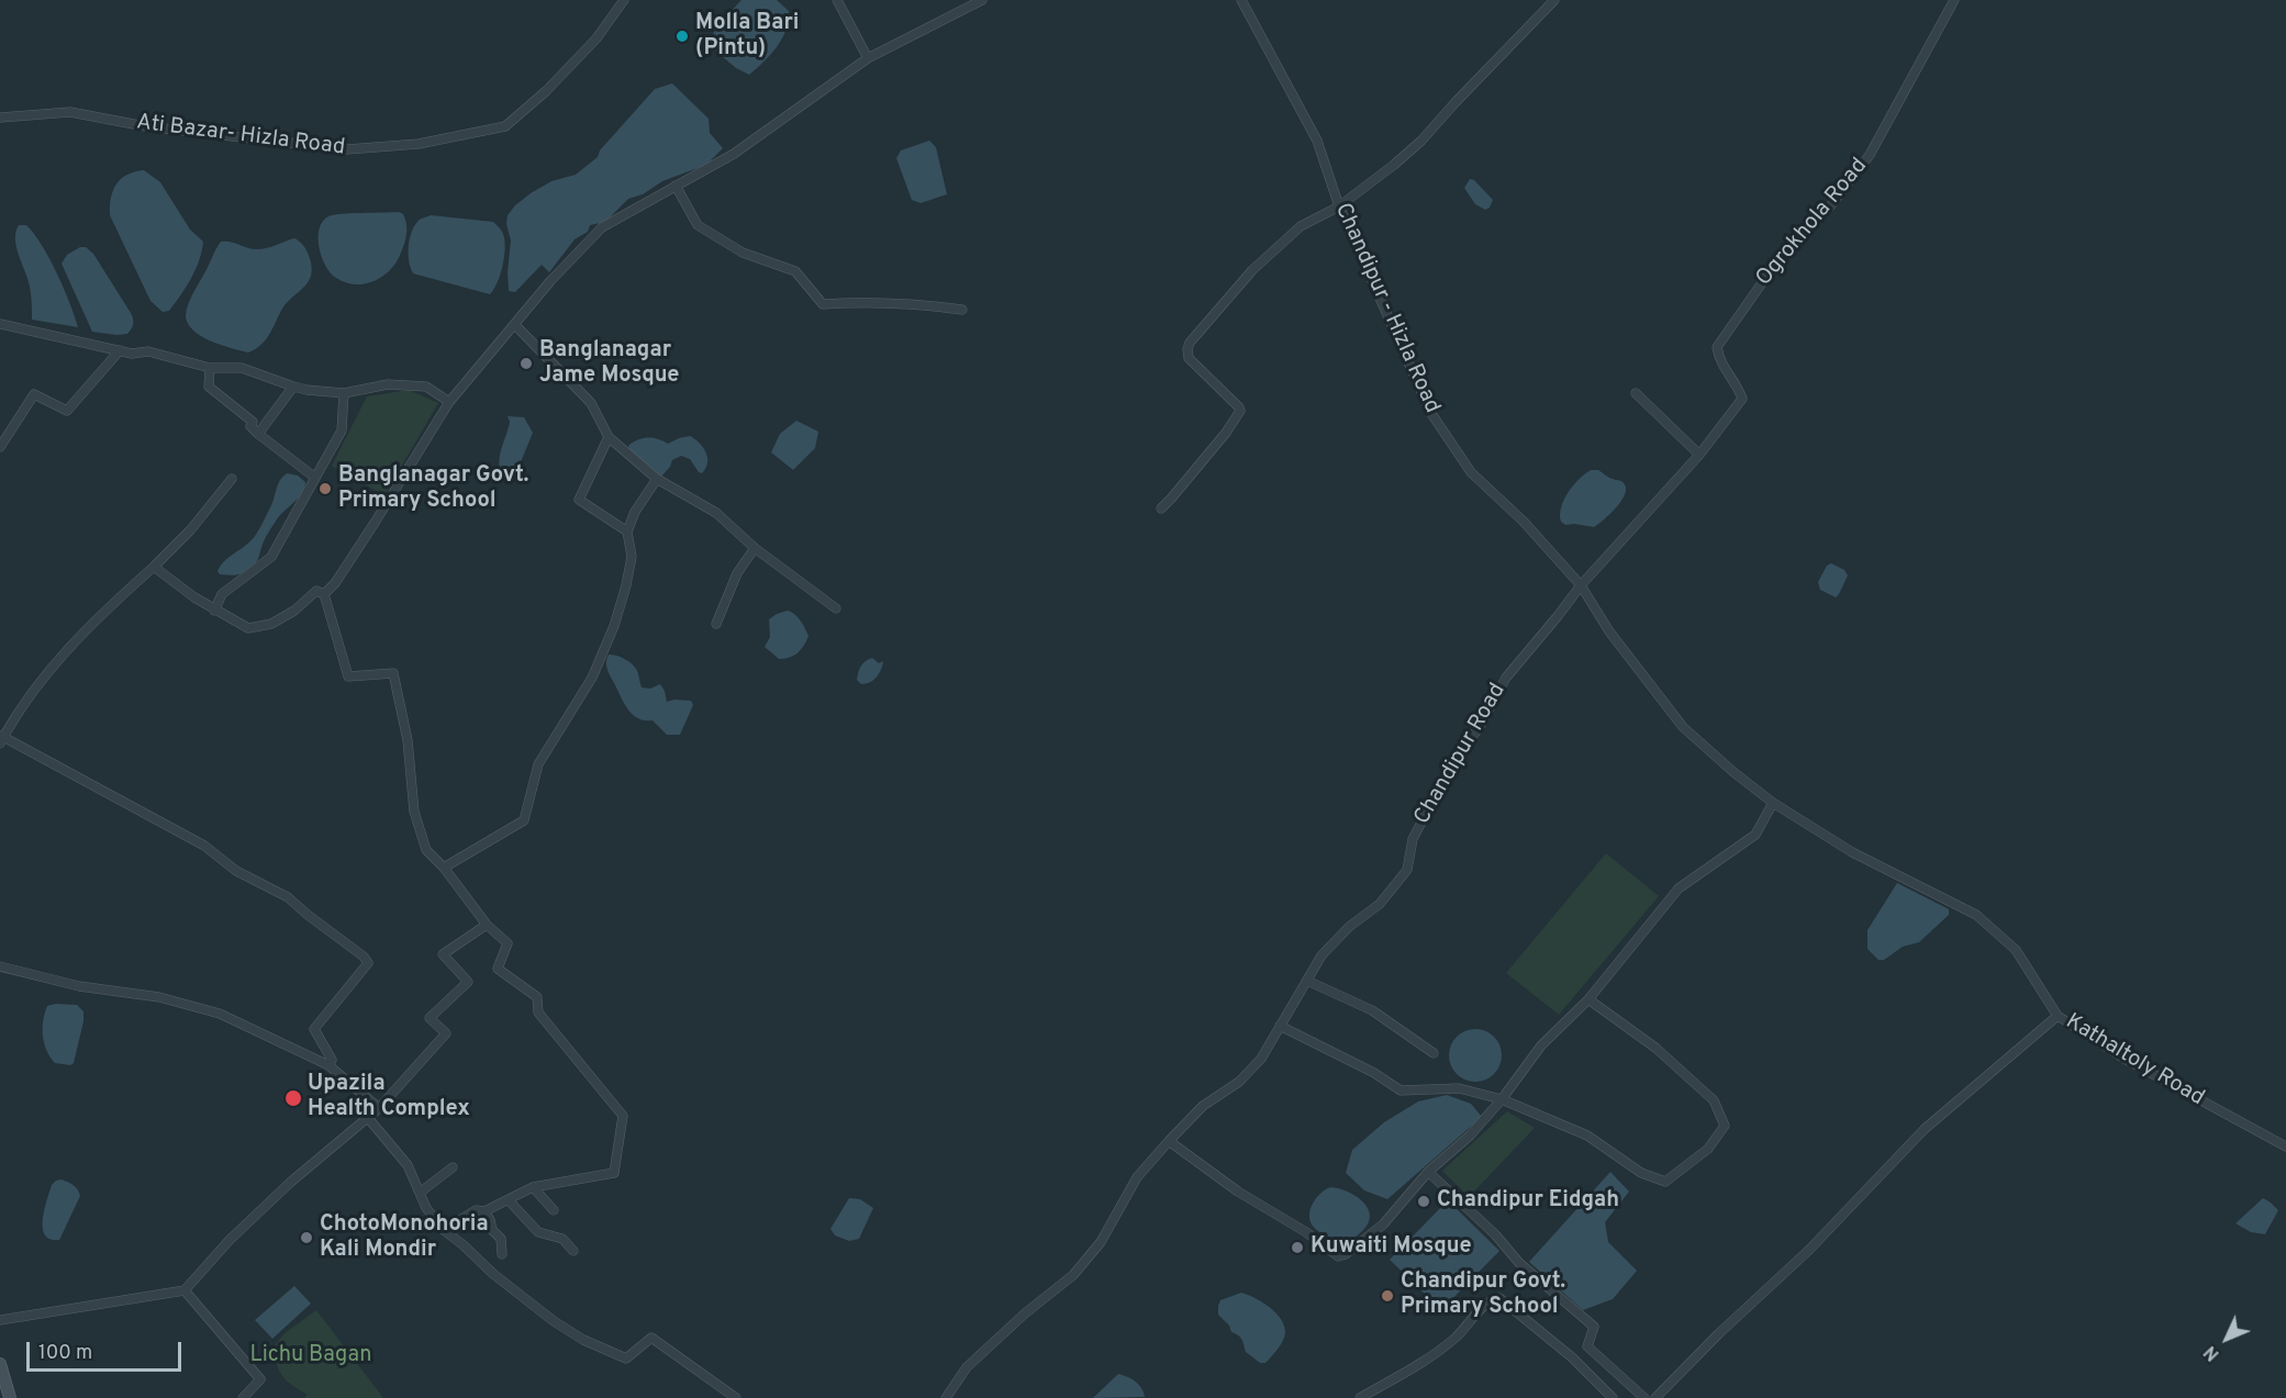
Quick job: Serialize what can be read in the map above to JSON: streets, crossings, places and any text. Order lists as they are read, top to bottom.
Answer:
{
  "streets": {
    "street": [
      "Ati Bazar- Hizla Road",
      "Ogrokhola Road",
      "Chandipur - Hizla Road",
      "Chandipur Road",
      "Kathaltoly Road"
    ]
  },
  "crossings": [
    ["Ogrokhola Road", "Chandipur - Hizla Road"],
    ["Ogrokhola Road", "Chandipur Road"],
    ["Chandipur - Hizla Road", "Chandipur Road"],
    ["Chandipur - Hizla Road", "Kathaltoly Road"]
  ],
  "parks": ["Lichu Bagan"],
  "places": [
    "Molla Bari (Pintu)",
    "Banglanagar Jame Mosque",
    "Banglanagar Govt. Primary School",
    "Upazila Health Complex",
    "Chandipur Eidgah",
    "ChotoMonohoria Kali Mondir",
    "Kuwaiti Mosque",
    "Chandipur Govt. Primary School"
  ],
  "scale_bar": "100 m",
  "north": "bottom left"
}
